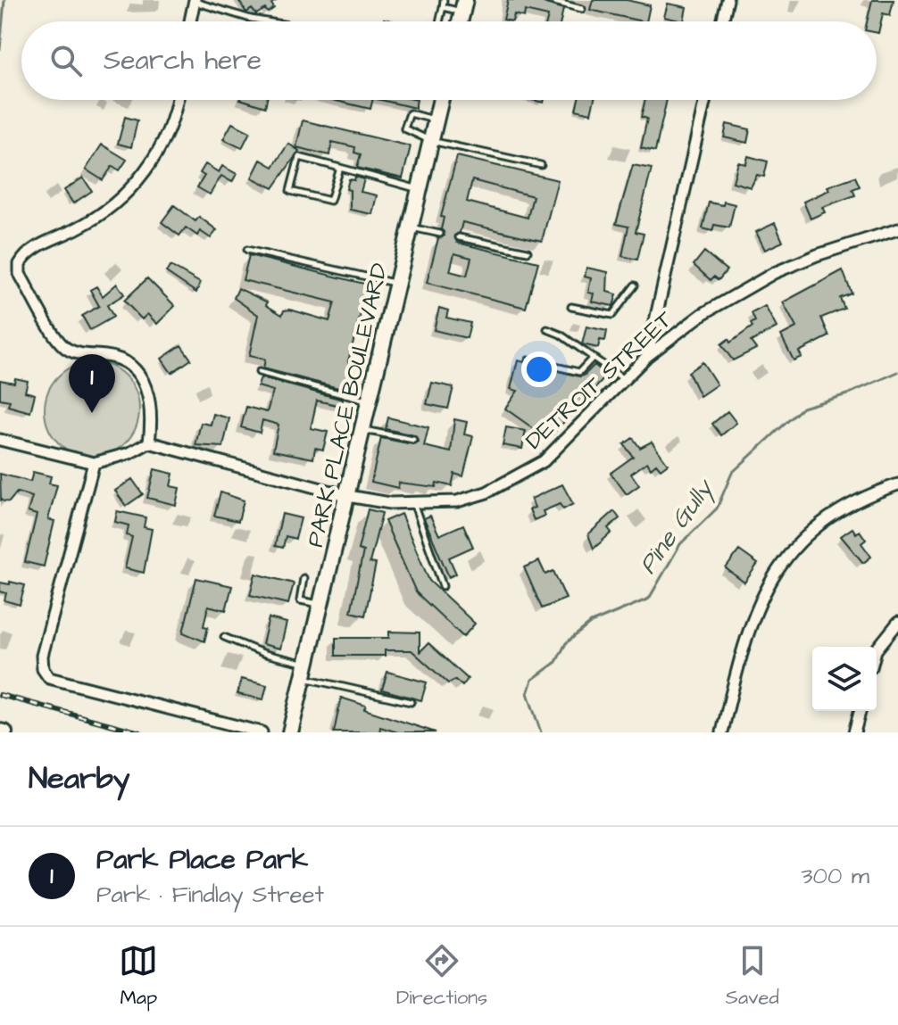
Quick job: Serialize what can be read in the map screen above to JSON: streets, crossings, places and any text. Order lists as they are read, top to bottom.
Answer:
{
  "streets": {
    "street": ["DETROIT STREET", "PARK PLACE BOULEVARD"]
  },
  "crossings": [
    ["DETROIT STREET", "PARK PLACE BOULEVARD"]
  ],
  "water": ["Pine Gully"],
  "page": {
    "search": "Search here",
    "pins": "1",
    "heading": "Nearby",
    "list": [
      {
        "mark": "1",
        "name": "Park Place Park",
        "note": "Park · Findlay Street",
        "value": "300 m"
      }
    ],
    "nav": ["Map", "Directions", "Saved"]
  }
}
